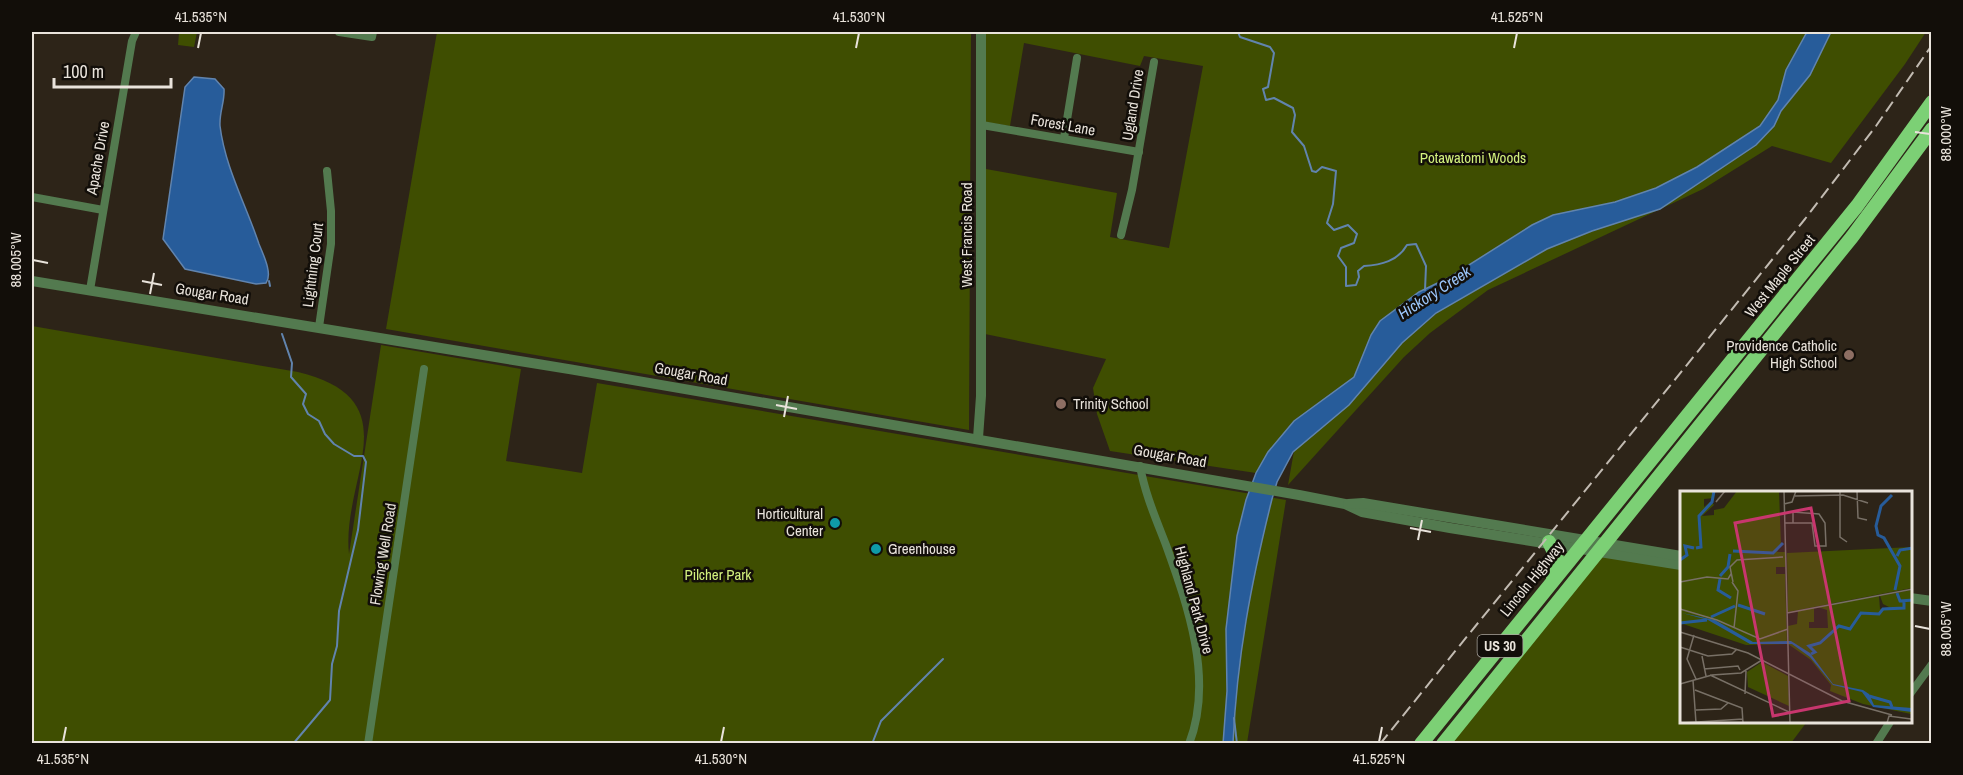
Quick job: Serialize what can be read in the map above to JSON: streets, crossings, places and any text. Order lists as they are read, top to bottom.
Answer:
{
  "streets": {
    "main road": ["West Maple Street", "Lincoln Highway", "US 30"],
    "street": [
      "Ugland Drive",
      "Forest Lane",
      "Apache Drive",
      "West Francis Road",
      "Lightning Court",
      "Gougar Road",
      "Flowing Well Road",
      "Highland Park Drive"
    ]
  },
  "crossings": [
    ["Ugland Drive", "Forest Lane"],
    ["Forest Lane", "West Francis Road"],
    ["Apache Drive", "Gougar Road"],
    ["West Francis Road", "Gougar Road"],
    ["Lightning Court", "Gougar Road"],
    ["West Maple Street", "Gougar Road"],
    ["West Maple Street", "Lincoln Highway"],
    ["West Maple Street", "US 30"],
    ["Gougar Road", "Lincoln Highway"],
    ["Gougar Road", "Highland Park Drive"],
    ["Gougar Road", "US 30"]
  ],
  "water": ["Hickory Creek"],
  "parks": ["Potawatomi Woods", "Pilcher Park"],
  "places": [
    "Providence Catholic High School",
    "Trinity School",
    "Horticultural Center",
    "Greenhouse"
  ],
  "scale_bar": "100 m",
  "coordinates": [
    "41.535°N",
    "41.530°N",
    "41.525°N",
    "88.000°W",
    "88.005°W"
  ]
}
